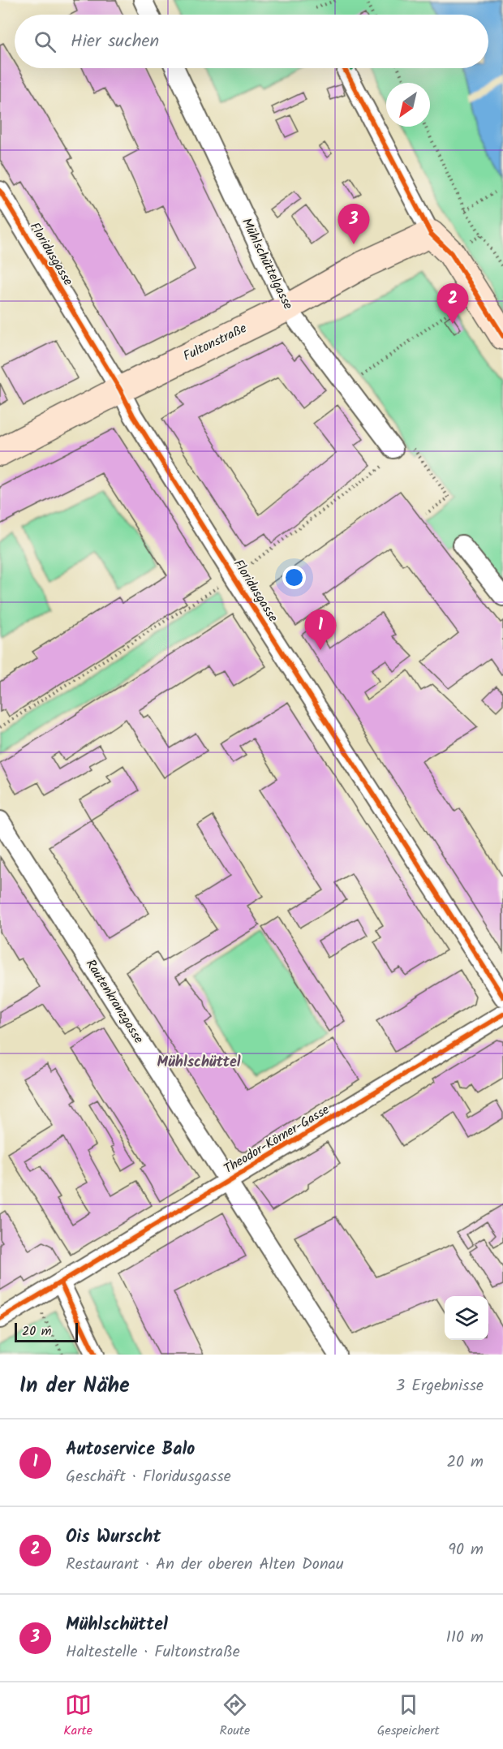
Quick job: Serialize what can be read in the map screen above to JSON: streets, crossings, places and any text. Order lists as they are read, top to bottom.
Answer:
{
  "streets": {
    "street": [
      "Floridusgasse",
      "Mühlschüttelgasse",
      "Fultonstraße",
      "Rautenkranzgasse",
      "Theodor-Körner-Gasse"
    ]
  },
  "crossings": [
    ["Floridusgasse", "Fultonstraße"],
    ["Mühlschüttelgasse", "Fultonstraße"],
    ["Rautenkranzgasse", "Theodor-Körner-Gasse"]
  ],
  "districts": ["Mühlschüttel"],
  "scale_bar": "20 m",
  "north": "bottom left",
  "page": {
    "search": "Hier suchen",
    "pins": ["3", "2", "1"],
    "scale": "20 m",
    "heading": ["In der Nähe", "3 Ergebnisse"],
    "list": [
      {
        "mark": "1",
        "name": "Autoservice Balo",
        "note": "Geschäft · Floridusgasse",
        "value": "20 m"
      },
      {
        "mark": "2",
        "name": "Ois Wurscht",
        "note": "Restaurant · An der oberen Alten Donau",
        "value": "90 m"
      },
      {
        "mark": "3",
        "name": "Mühlschüttel",
        "note": "Haltestelle · Fultonstraße",
        "value": "110 m"
      }
    ],
    "nav": ["Karte", "Route", "Gespeichert"]
  }
}
